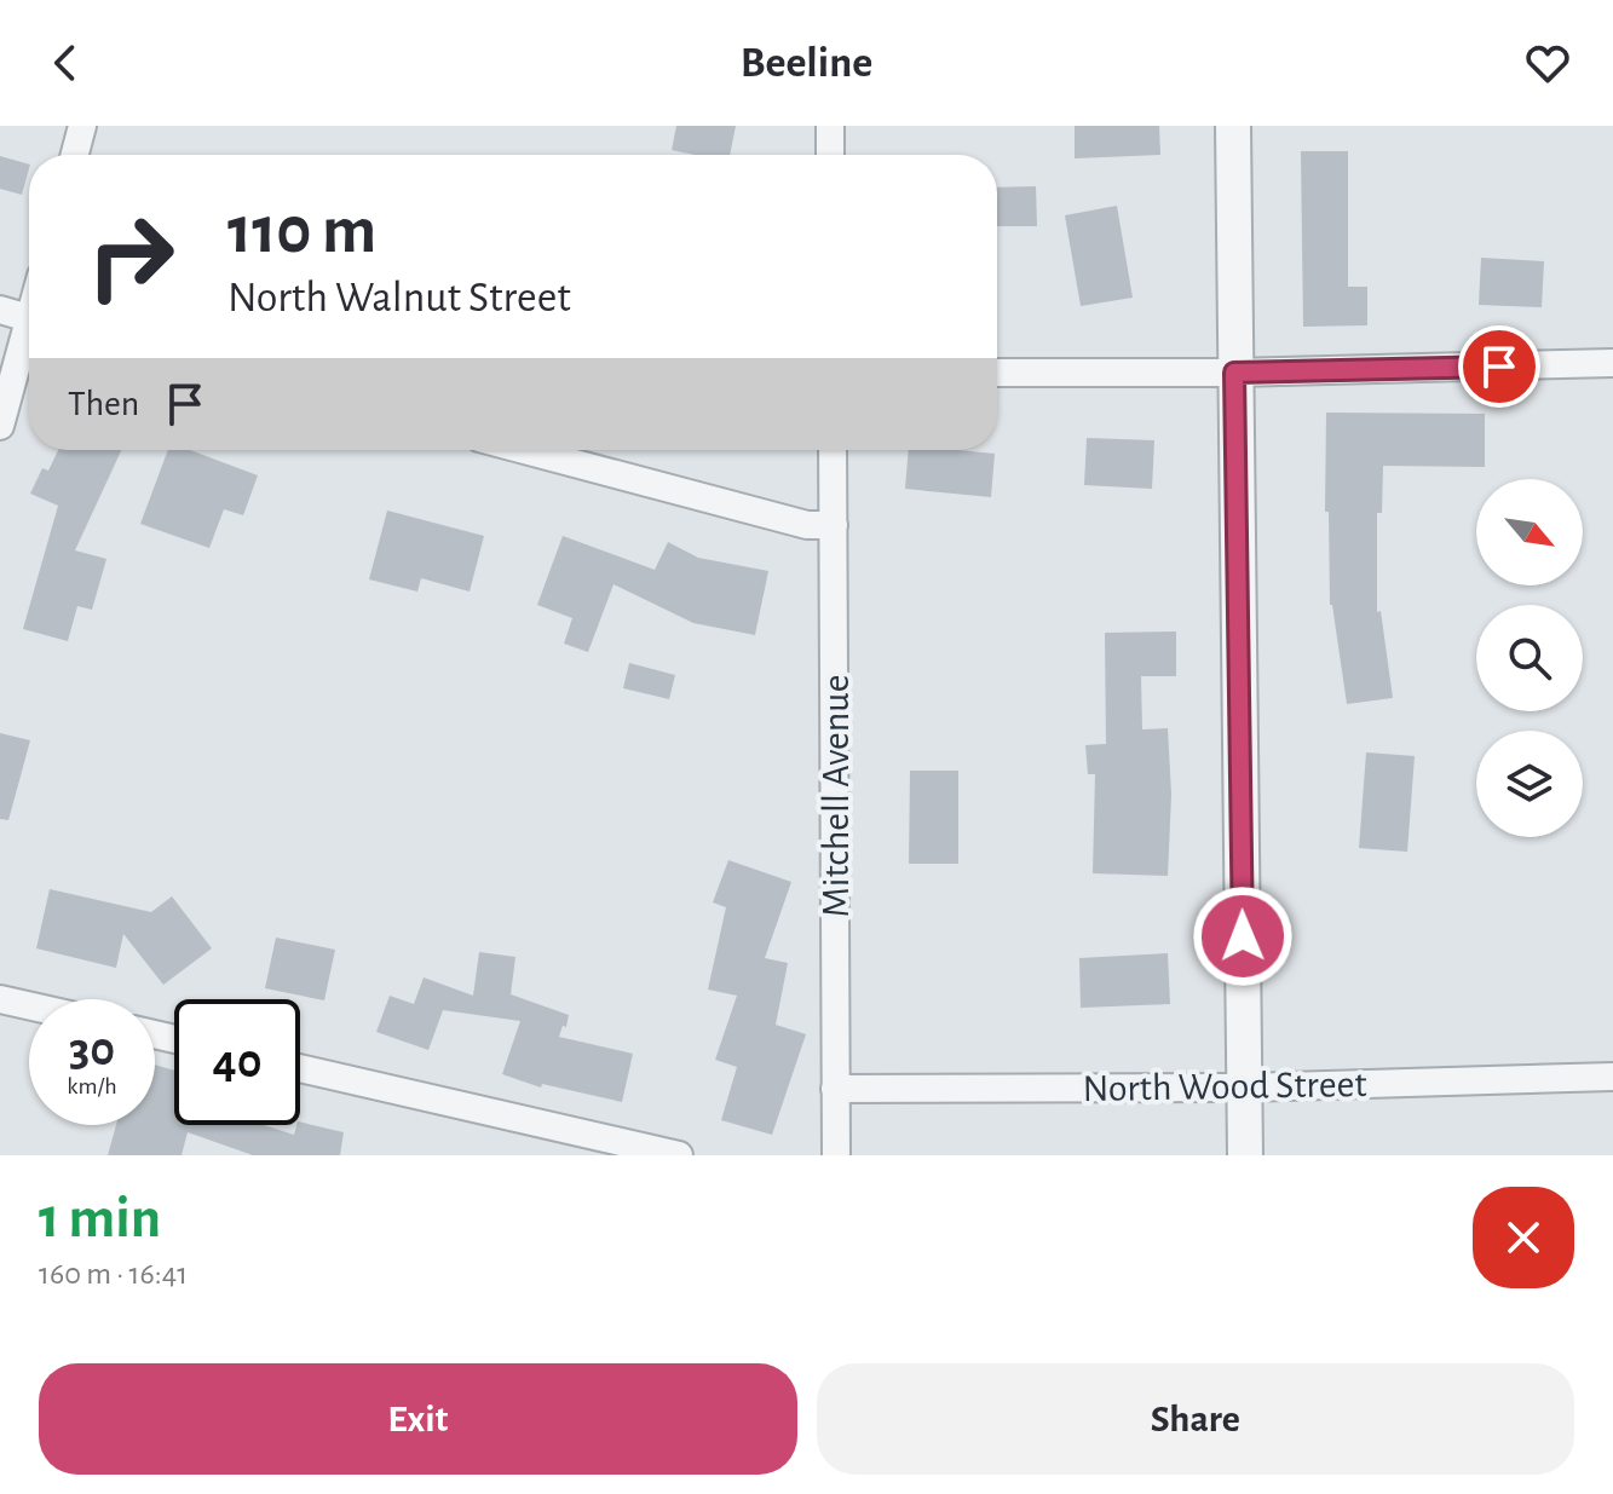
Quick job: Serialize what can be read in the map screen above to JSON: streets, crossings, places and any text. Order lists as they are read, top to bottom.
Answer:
{
  "streets": {
    "street": ["Mitchell Avenue", "North Wood Street"]
  },
  "crossings": [
    ["Mitchell Avenue", "North Wood Street"]
  ],
  "north": "bottom right",
  "page": {
    "header": "Beeline",
    "turn": ["110 m", "North Walnut Street"],
    "then": "Then",
    "speed": "30 km/h",
    "limit": "40",
    "heading": ["1 min", "160 m · 16:41"],
    "buttons": ["Exit", "Share"]
  }
}
